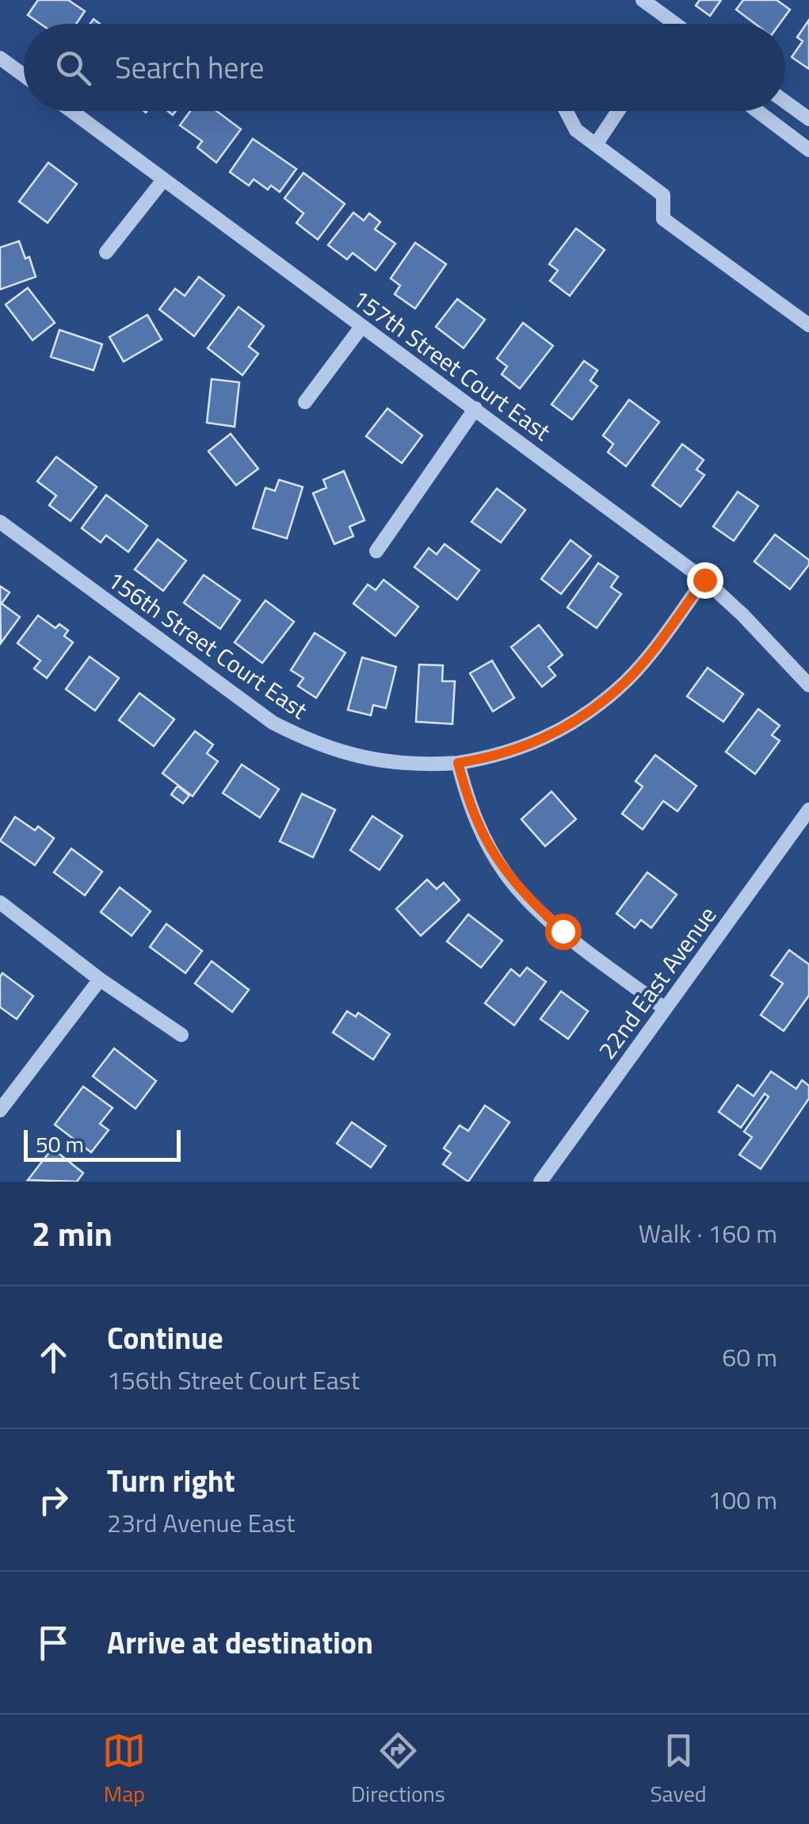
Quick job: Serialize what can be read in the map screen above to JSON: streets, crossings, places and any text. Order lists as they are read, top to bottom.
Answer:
{
  "streets": {
    "street": ["157th Street Court East", "156th Street Court East", "22nd East Avenue"]
  },
  "crossings": [
    ["157th Street Court East", "156th Street Court East"]
  ],
  "scale_bar": "50 m",
  "page": {
    "search": "Search here",
    "scale": "50 m",
    "heading": ["2 min", "Walk · 160 m"],
    "list": [
      ["Continue", "156th Street Court East", "60 m"],
      ["Turn right", "23rd Avenue East", "100 m"],
      "Arrive at destination"
    ],
    "nav": ["Map", "Directions", "Saved"]
  }
}
